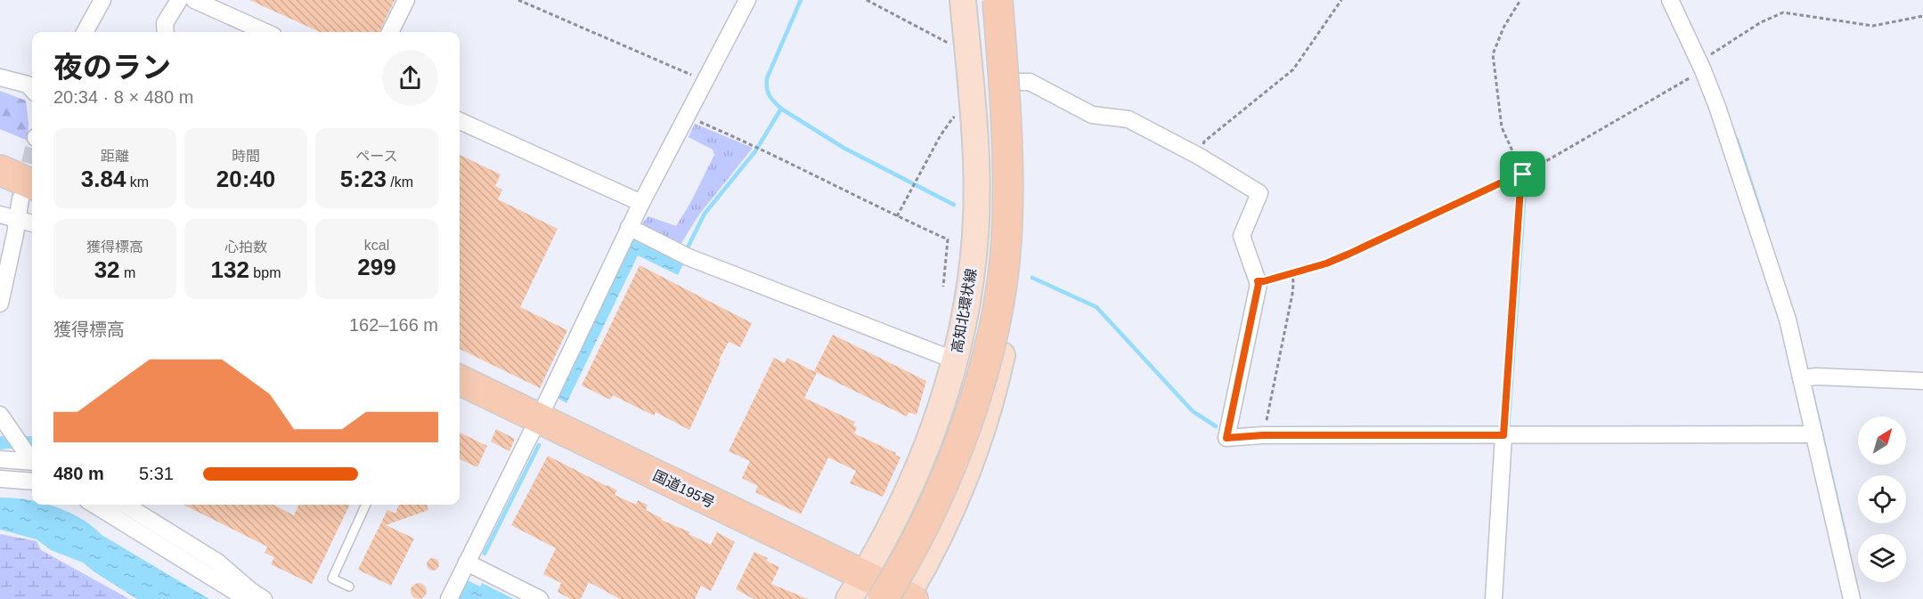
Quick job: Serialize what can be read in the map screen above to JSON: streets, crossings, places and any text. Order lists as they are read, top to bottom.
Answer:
{
  "streets": {
    "highway": ["国道195号"],
    "main road": ["高知北環状線"]
  },
  "crossings": [
    ["高知北環状線", "国道195号"]
  ],
  "north": "top right",
  "page": {
    "heading": ["夜のラン", "20:34 · 8 × 480 m"],
    "stats": [
      ["距離", "3.84 km"],
      ["時間", "20:40"],
      ["ペース", "5:23 /km"],
      ["獲得標高", "32 m"],
      ["心拍数", "132 bpm"],
      ["kcal", "299"]
    ],
    "chart": ["獲得標高", "162–166 m"],
    "list": [
      {
        "name": "480 m",
        "note": "5:31"
      }
    ]
  }
}
